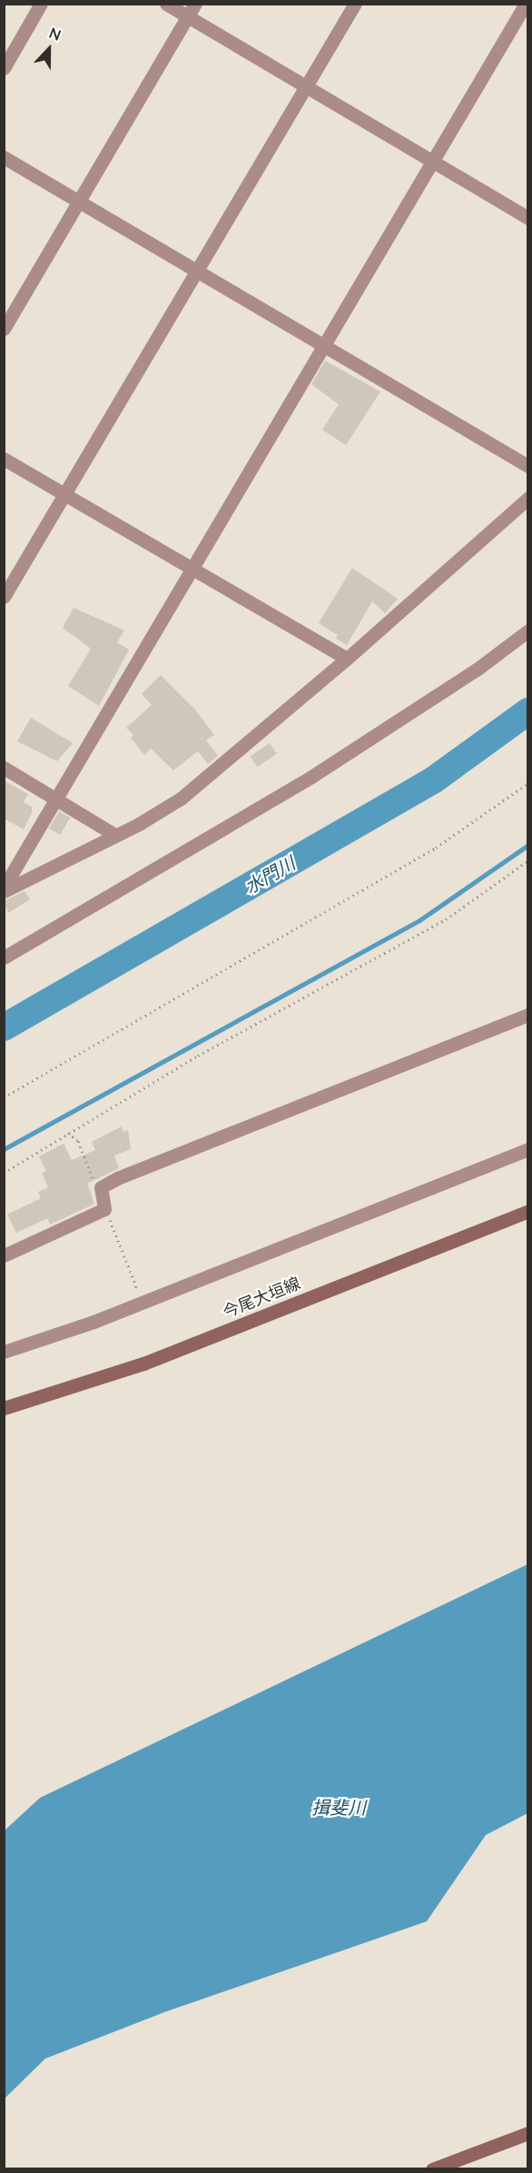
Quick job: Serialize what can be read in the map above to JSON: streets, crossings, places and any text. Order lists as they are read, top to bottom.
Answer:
{
  "streets": {
    "main road": ["今尾大垣線"]
  },
  "water": ["水門川", "揖斐川"],
  "north": "top"
}
